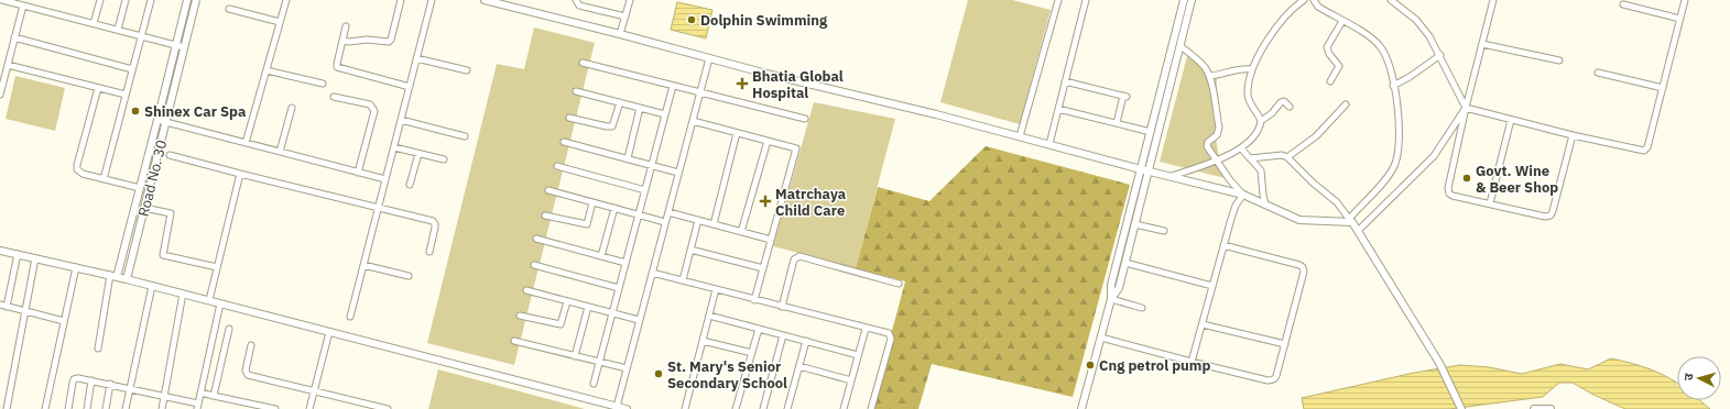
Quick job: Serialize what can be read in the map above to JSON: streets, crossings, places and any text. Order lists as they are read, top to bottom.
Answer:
{
  "streets": {
    "street": ["Road No. 30"]
  },
  "places": {
    "other": [
      "Dolphin Swimming",
      "Shinex Car Spa",
      "Govt. Wine & Beer Shop",
      "Cng petrol pump",
      "St. Mary's Senior Secondary School"
    ],
    "health": ["Bhatia Global Hospital", "Matrchaya Child Care"]
  },
  "north": "left"
}
